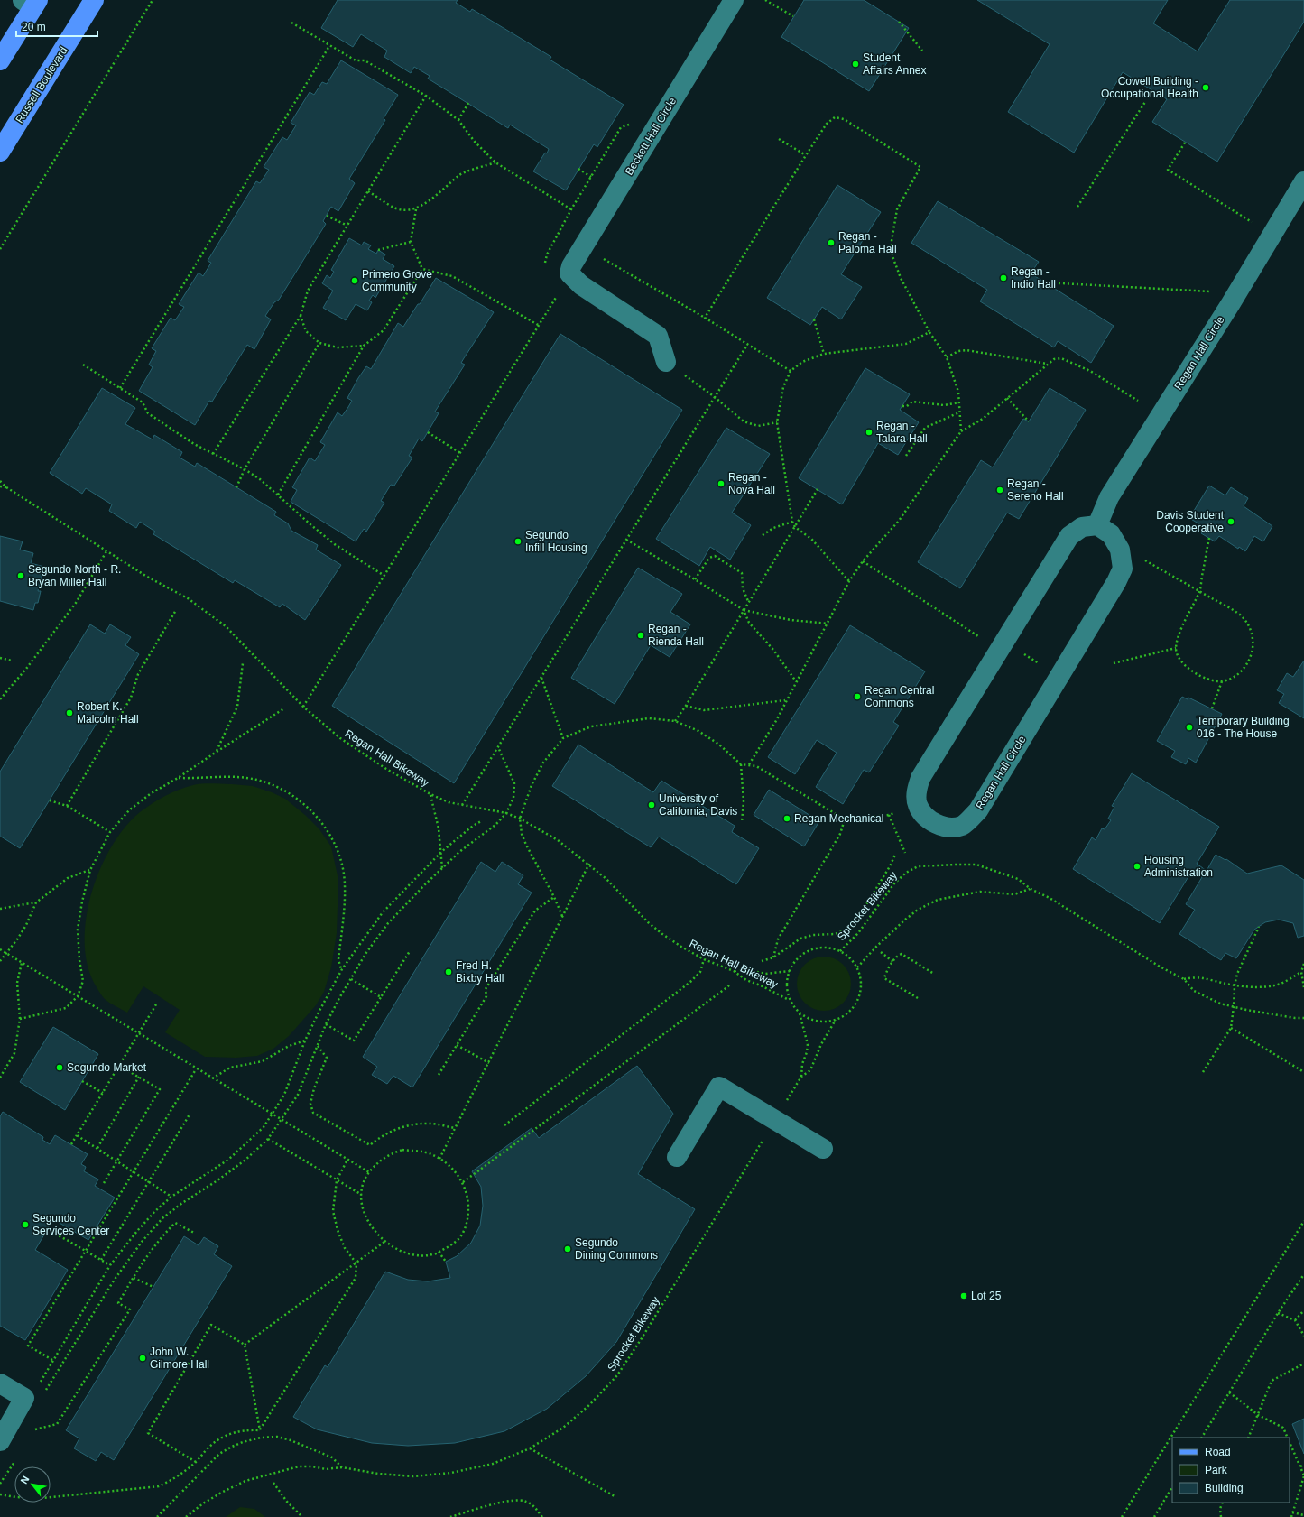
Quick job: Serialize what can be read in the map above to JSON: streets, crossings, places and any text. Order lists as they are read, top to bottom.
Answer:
{
  "streets": {
    "main road": ["Russell Boulevard"],
    "street": ["Beckett Hall Circle", "Regan Hall Circle"],
    "path": ["Regan Hall Bikeway", "Sprocket Bikeway"]
  },
  "crossings": [
    ["Regan Hall Bikeway", "Sprocket Bikeway"]
  ],
  "places": [
    "Student Affairs Annex",
    "Cowell Building - Occupational Health",
    "Regan - Paloma Hall",
    "Regan - Indio Hall",
    "Primero Grove Community",
    "Regan - Talara Hall",
    "Regan - Nova Hall",
    "Regan - Sereno Hall",
    "Davis Student Cooperative",
    "Segundo Infill Housing",
    "Segundo North - R. Bryan Miller Hall",
    "Regan - Rienda Hall",
    "Regan Central Commons",
    "Robert K. Malcolm Hall",
    "Temporary Building 016 - The House",
    "University of California, Davis",
    "Regan Mechanical",
    "Housing Administration",
    "Fred H. Bixby Hall",
    "Segundo Market",
    "Segundo Services Center",
    "Segundo Dining Commons",
    "Lot 25",
    "John W. Gilmore Hall"
  ],
  "legend": ["Road", "Park", "Building"],
  "scale_bar": "20 m",
  "north": "top left"
}
